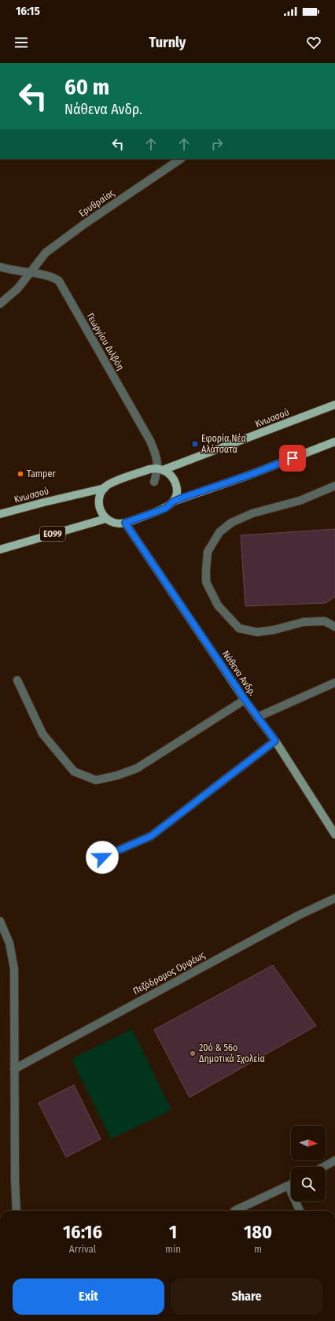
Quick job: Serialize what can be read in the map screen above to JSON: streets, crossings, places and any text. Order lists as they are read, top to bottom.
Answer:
{
  "streets": {
    "main road": ["Κνωσσού", "ΕΟ99"],
    "street": [
      "Ερυθραίας",
      "Γεωργίου Διλβόη",
      "Νάθενα Ανδρ.",
      "Πεζόδρομος Ορφέως"
    ]
  },
  "crossings": [
    ["Ερυθραίας", "Γεωργίου Διλβόη"],
    ["Γεωργίου Διλβόη", "Κνωσσού"],
    ["Γεωργίου Διλβόη", "ΕΟ99"],
    ["Γεωργίου Διλβόη", "Νάθενα Ανδρ."],
    ["Κνωσσού", "ΕΟ99"],
    ["Κνωσσού", "Νάθενα Ανδρ."],
    ["ΕΟ99", "Νάθενα Ανδρ."]
  ],
  "places": {
    "transit": ["Εφορία Νέα Αλάτσατα"],
    "other": ["Tamper", "20ό & 56ο Δημοτικά Σχολεία"]
  },
  "north": "right",
  "page": {
    "status": "16:15",
    "header": "Turnly",
    "turn": ["60 m", "Νάθενα Ανδρ."],
    "eta": [
      "16:16",
      "Arrival",
      "1",
      "min",
      "180",
      "m"
    ],
    "buttons": ["Exit", "Share"]
  }
}
